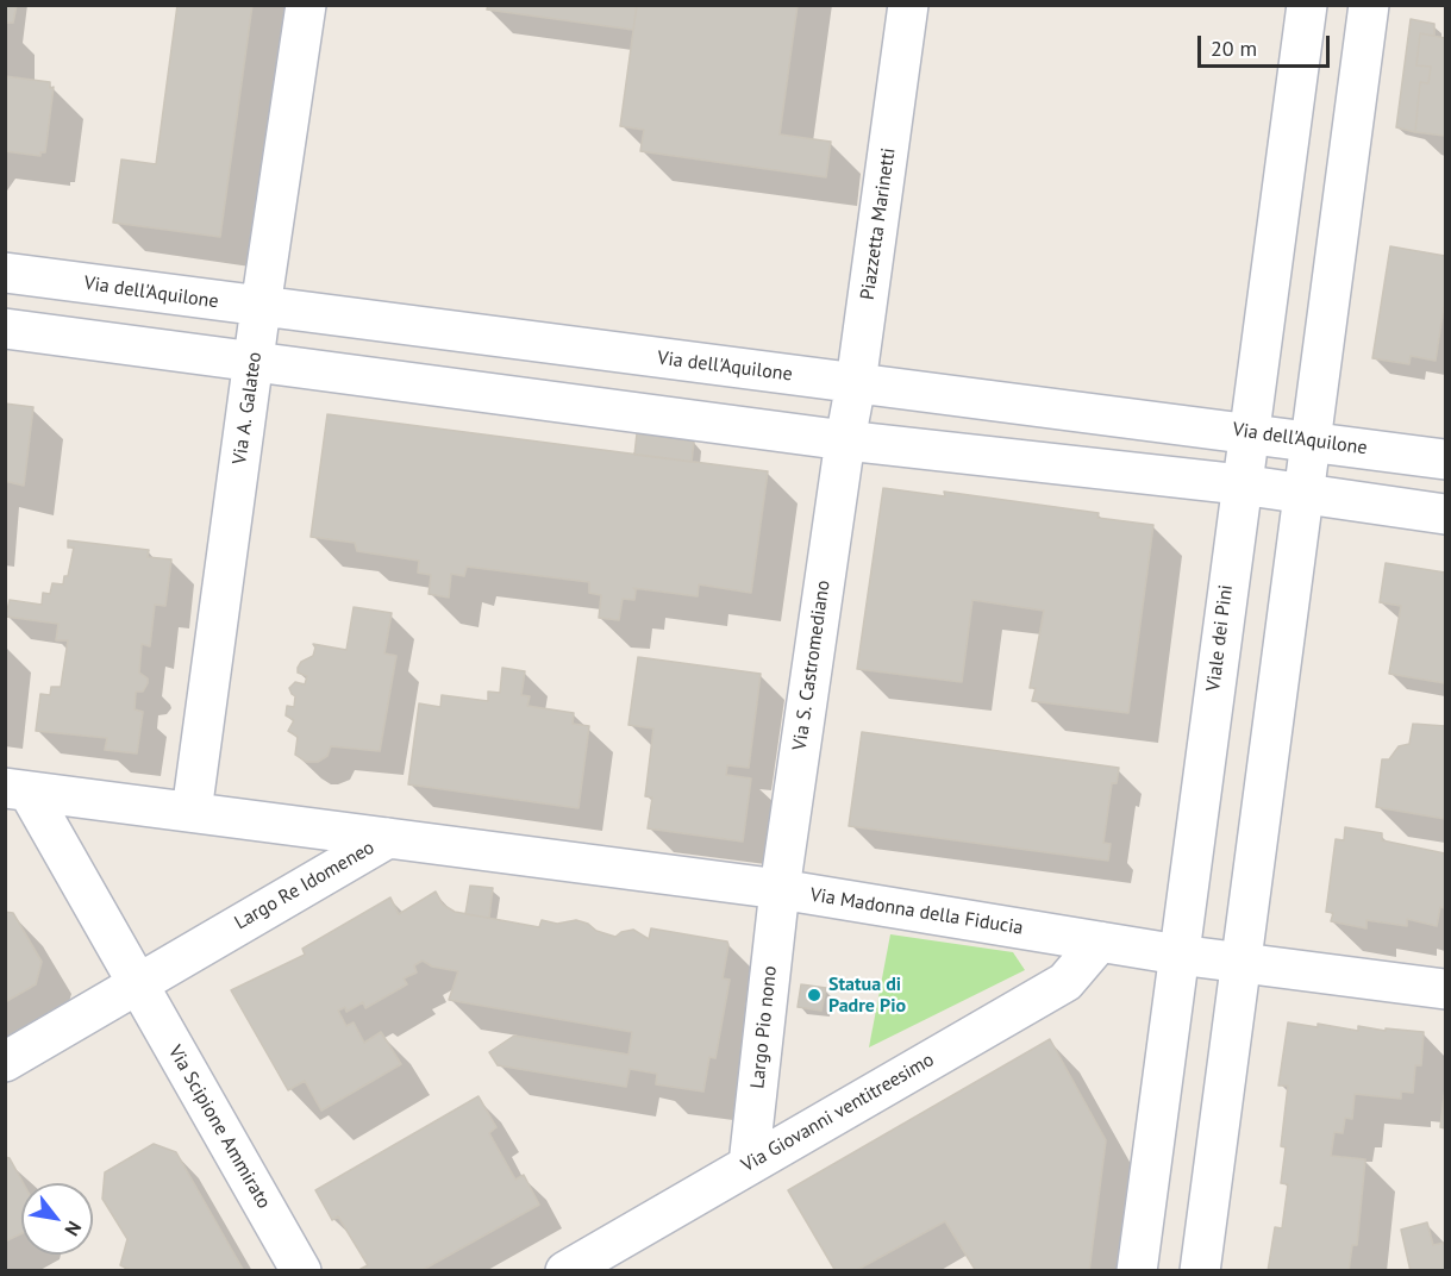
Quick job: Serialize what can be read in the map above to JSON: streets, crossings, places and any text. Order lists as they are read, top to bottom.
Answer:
{
  "streets": {
    "street": [
      "Piazzetta Marinetti",
      "Via dell'Aquilone",
      "Via A. Galateo",
      "Viale dei Pini",
      "Via S. Castromediano",
      "Largo Re Idomeneo",
      "Via Madonna della Fiducia",
      "Largo Pio nono",
      "Via Giovanni ventitreesimo",
      "Via Scipione Ammirato"
    ]
  },
  "crossings": [
    ["Piazzetta Marinetti", "Via dell'Aquilone"],
    ["Piazzetta Marinetti", "Via S. Castromediano"],
    ["Via dell'Aquilone", "Via A. Galateo"],
    ["Via dell'Aquilone", "Viale dei Pini"],
    ["Via A. Galateo", "Largo Re Idomeneo"],
    ["Viale dei Pini", "Via Madonna della Fiducia"],
    ["Via S. Castromediano", "Via Madonna della Fiducia"],
    ["Via S. Castromediano", "Largo Pio nono"],
    ["Largo Re Idomeneo", "Via Madonna della Fiducia"],
    ["Largo Re Idomeneo", "Via Scipione Ammirato"],
    ["Via Madonna della Fiducia", "Largo Pio nono"],
    ["Via Madonna della Fiducia", "Via Giovanni ventitreesimo"],
    ["Largo Pio nono", "Via Giovanni ventitreesimo"]
  ],
  "places": ["Statua di Padre Pio"],
  "scale_bar": "20 m",
  "north": "bottom right"
}
